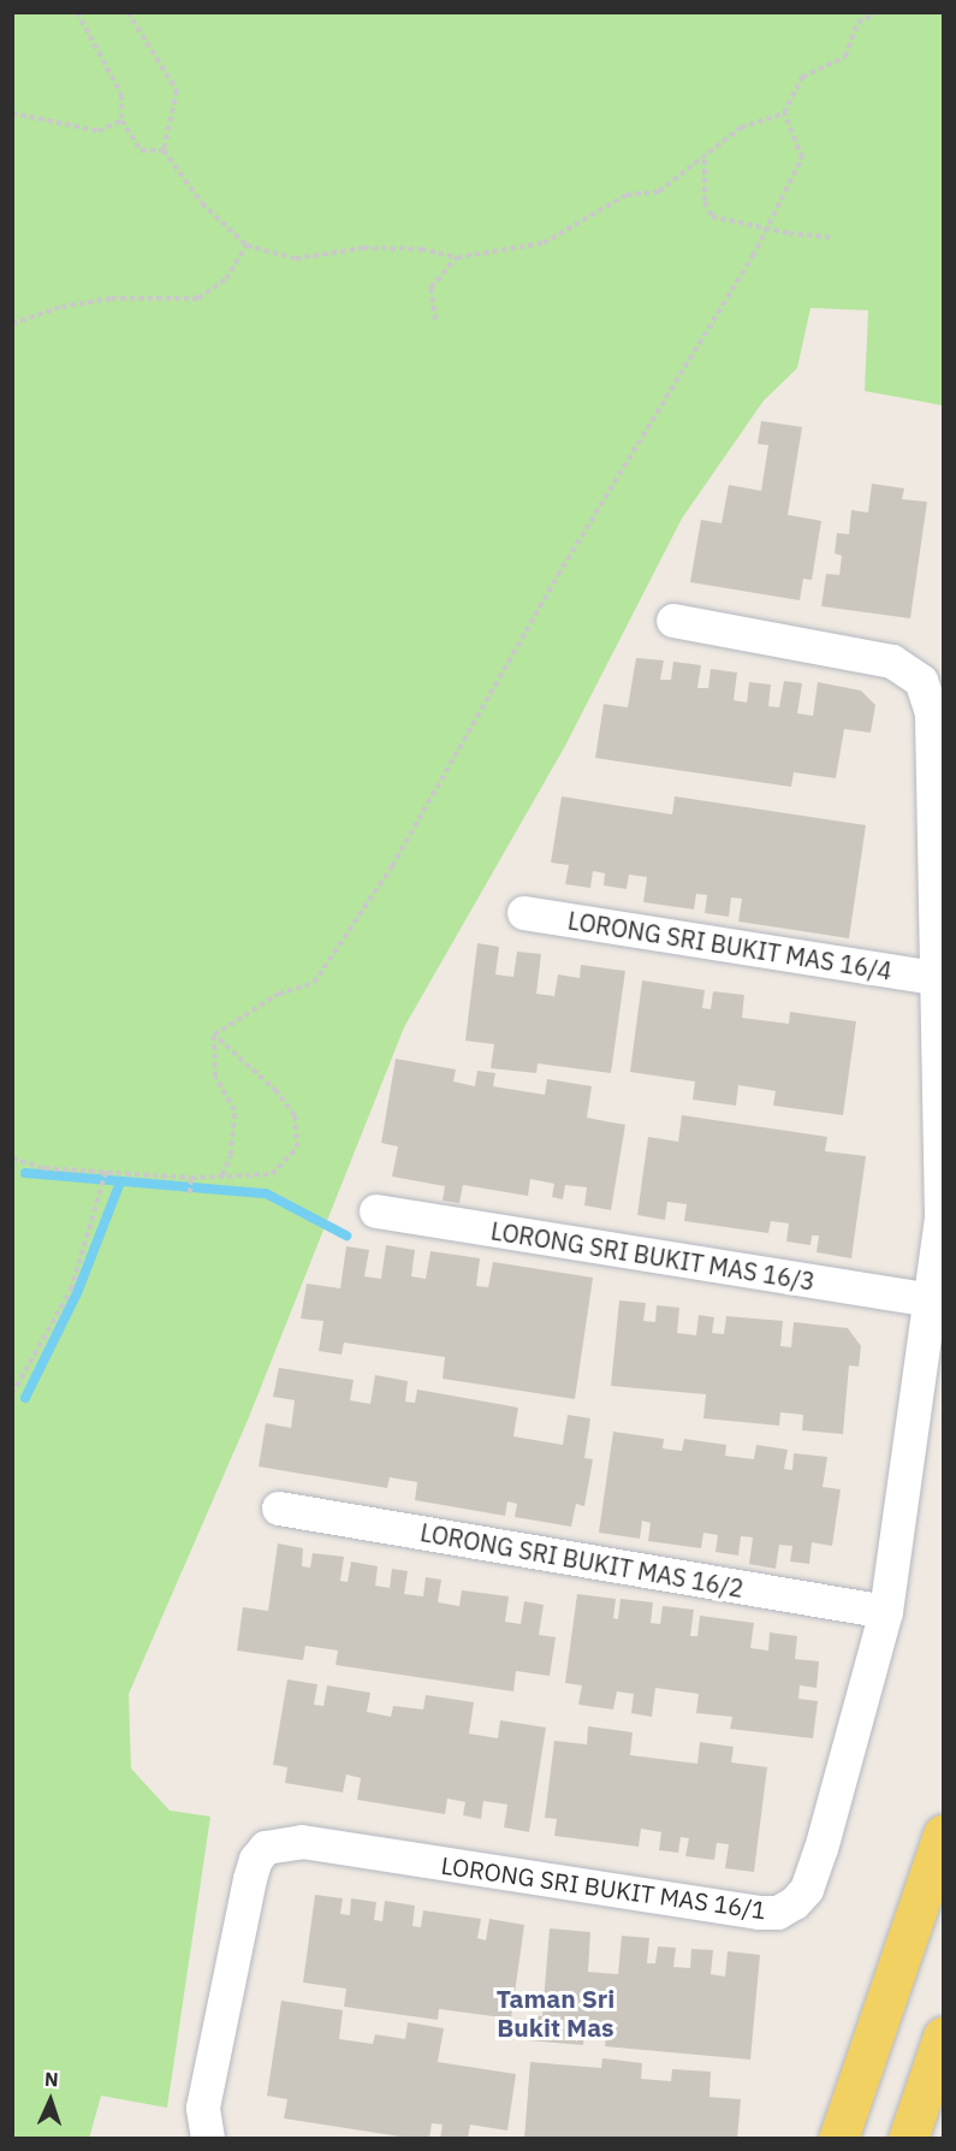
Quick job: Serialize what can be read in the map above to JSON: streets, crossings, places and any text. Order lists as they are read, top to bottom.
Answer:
{
  "streets": {
    "street": [
      "LORONG SRI BUKIT MAS 16/4",
      "LORONG SRI BUKIT MAS 16/3",
      "LORONG SRI BUKIT MAS 16/2",
      "LORONG SRI BUKIT MAS 16/1"
    ]
  },
  "crossings": [
    ["LORONG SRI BUKIT MAS 16/4", "LORONG SRI BUKIT MAS 16/1"],
    ["LORONG SRI BUKIT MAS 16/3", "LORONG SRI BUKIT MAS 16/1"],
    ["LORONG SRI BUKIT MAS 16/2", "LORONG SRI BUKIT MAS 16/1"]
  ],
  "districts": ["Taman Sri Bukit Mas"],
  "north": "top"
}
